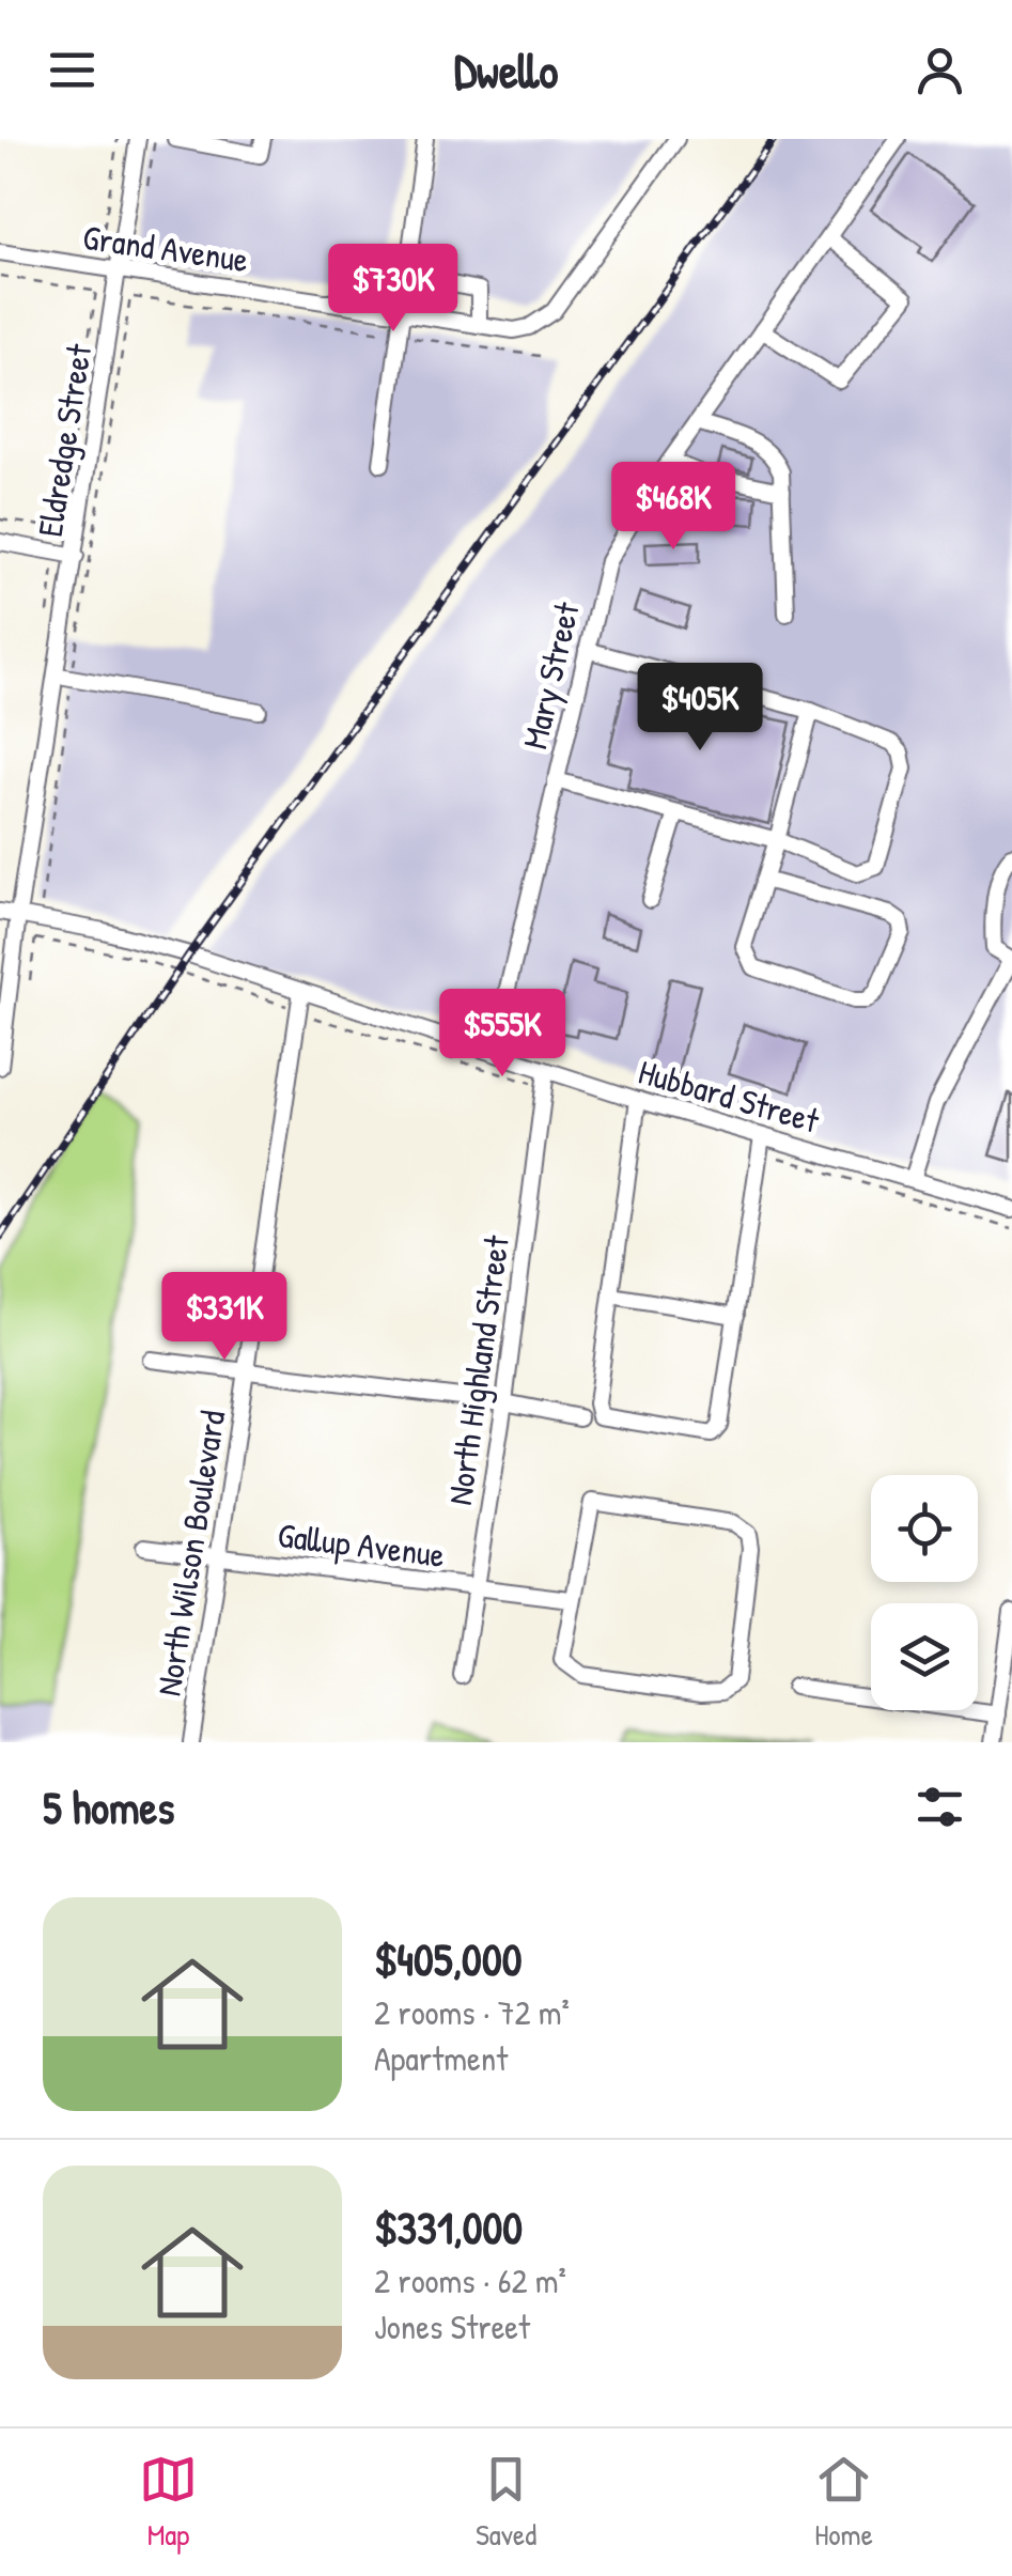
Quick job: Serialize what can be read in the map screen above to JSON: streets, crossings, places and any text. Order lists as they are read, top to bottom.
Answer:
{
  "streets": {
    "street": [
      "Grand Avenue",
      "Eldredge Street",
      "Mary Street",
      "Hubbard Street",
      "North Highland Street",
      "Gallup Avenue",
      "North Wilson Boulevard"
    ]
  },
  "crossings": [
    ["Grand Avenue", "Eldredge Street"],
    ["Eldredge Street", "Hubbard Street"],
    ["Mary Street", "Hubbard Street"],
    ["Hubbard Street", "North Highland Street"],
    ["Hubbard Street", "North Wilson Boulevard"],
    ["North Highland Street", "Gallup Avenue"],
    ["Gallup Avenue", "North Wilson Boulevard"]
  ],
  "page": {
    "header": "Dwello",
    "price": [
      "$730K",
      "$468K",
      "$405K",
      "$555K",
      "$331K"
    ],
    "heading": "5 homes",
    "list": [
      {
        "name": "$405,000",
        "note": "2 rooms · 72 m² · Apartment"
      },
      {
        "name": "$331,000",
        "note": "2 rooms · 62 m² · Jones Street"
      }
    ],
    "tabs": ["Map", "Saved", "Home"]
  }
}
